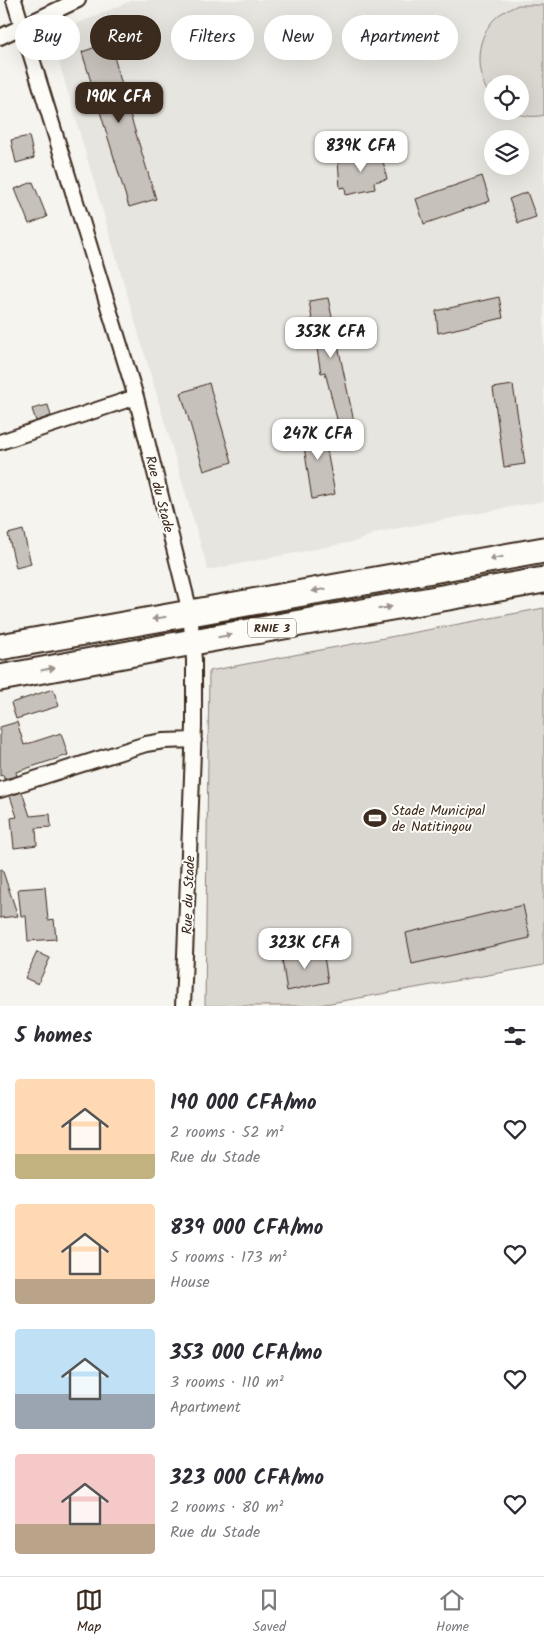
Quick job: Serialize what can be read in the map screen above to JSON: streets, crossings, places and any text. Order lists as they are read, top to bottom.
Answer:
{
  "streets": {
    "highway": ["RNIE 3"],
    "street": ["Rue du Stade"]
  },
  "crossings": [
    ["Rue du Stade", "RNIE 3"]
  ],
  "places": {
    "sports": ["Stade Municipal de Natitingou"]
  },
  "page": {
    "chip": [
      "Buy",
      "Rent",
      "Filters",
      "New",
      "Apartment"
    ],
    "price": [
      "190K CFA",
      "839K CFA",
      "353K CFA",
      "247K CFA",
      "323K CFA"
    ],
    "heading": "5 homes",
    "list": [
      {
        "name": "190 000 CFA/mo",
        "note": "2 rooms · 52 m² · Rue du Stade"
      },
      {
        "name": "839 000 CFA/mo",
        "note": "5 rooms · 173 m² · House"
      },
      {
        "name": "353 000 CFA/mo",
        "note": "3 rooms · 110 m² · Apartment"
      },
      {
        "name": "323 000 CFA/mo",
        "note": "2 rooms · 80 m² · Rue du Stade"
      }
    ],
    "tabs": ["Map", "Saved", "Home"]
  }
}
